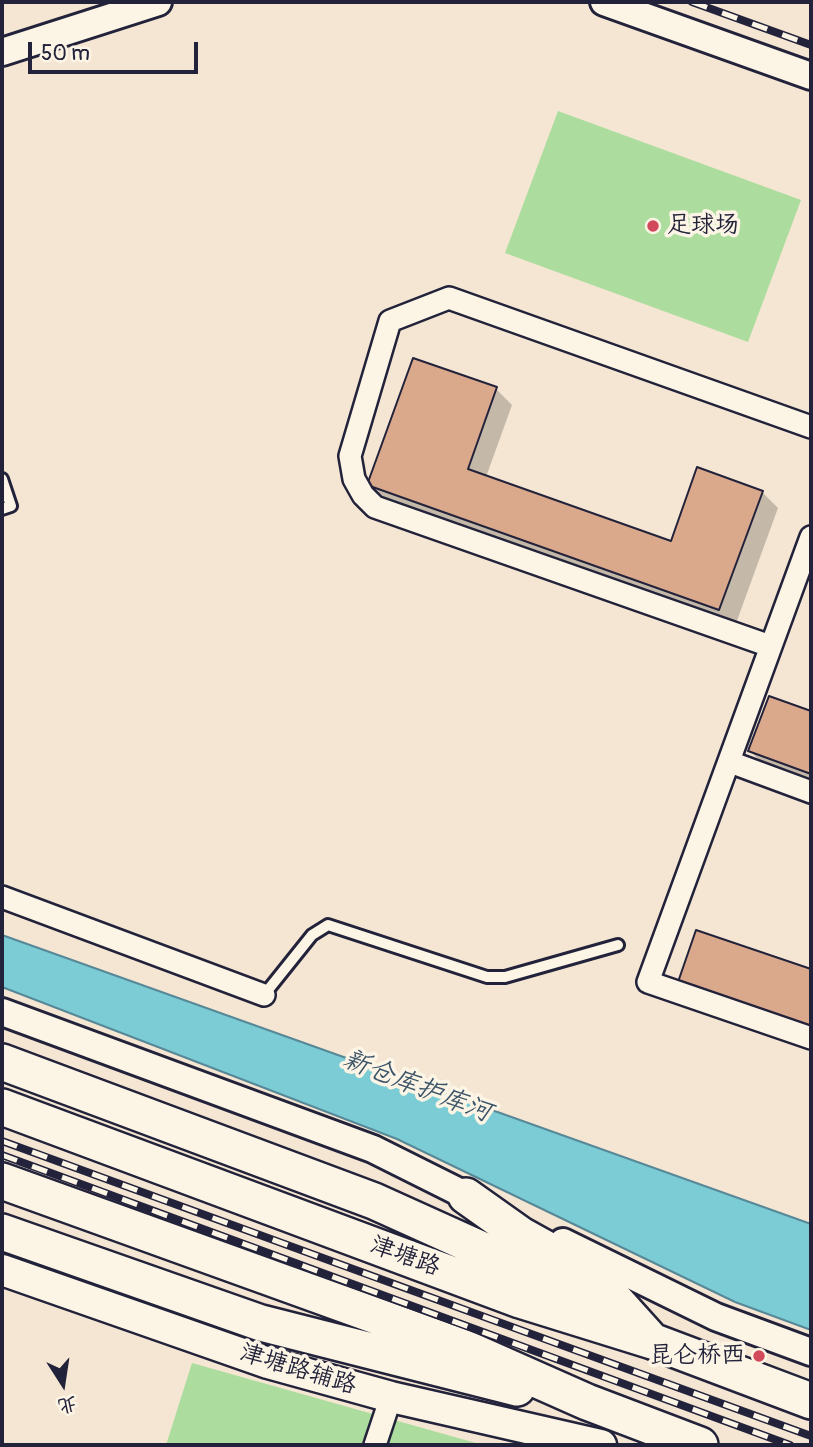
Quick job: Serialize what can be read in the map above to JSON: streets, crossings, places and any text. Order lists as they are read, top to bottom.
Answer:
{
  "streets": {
    "highway": ["津塘路"],
    "main road": ["津塘路辅路"]
  },
  "water": ["新仓库护库河"],
  "places": ["足球场", "昆仑桥西"],
  "scale_bar": "50 m",
  "north": "bottom"
}
